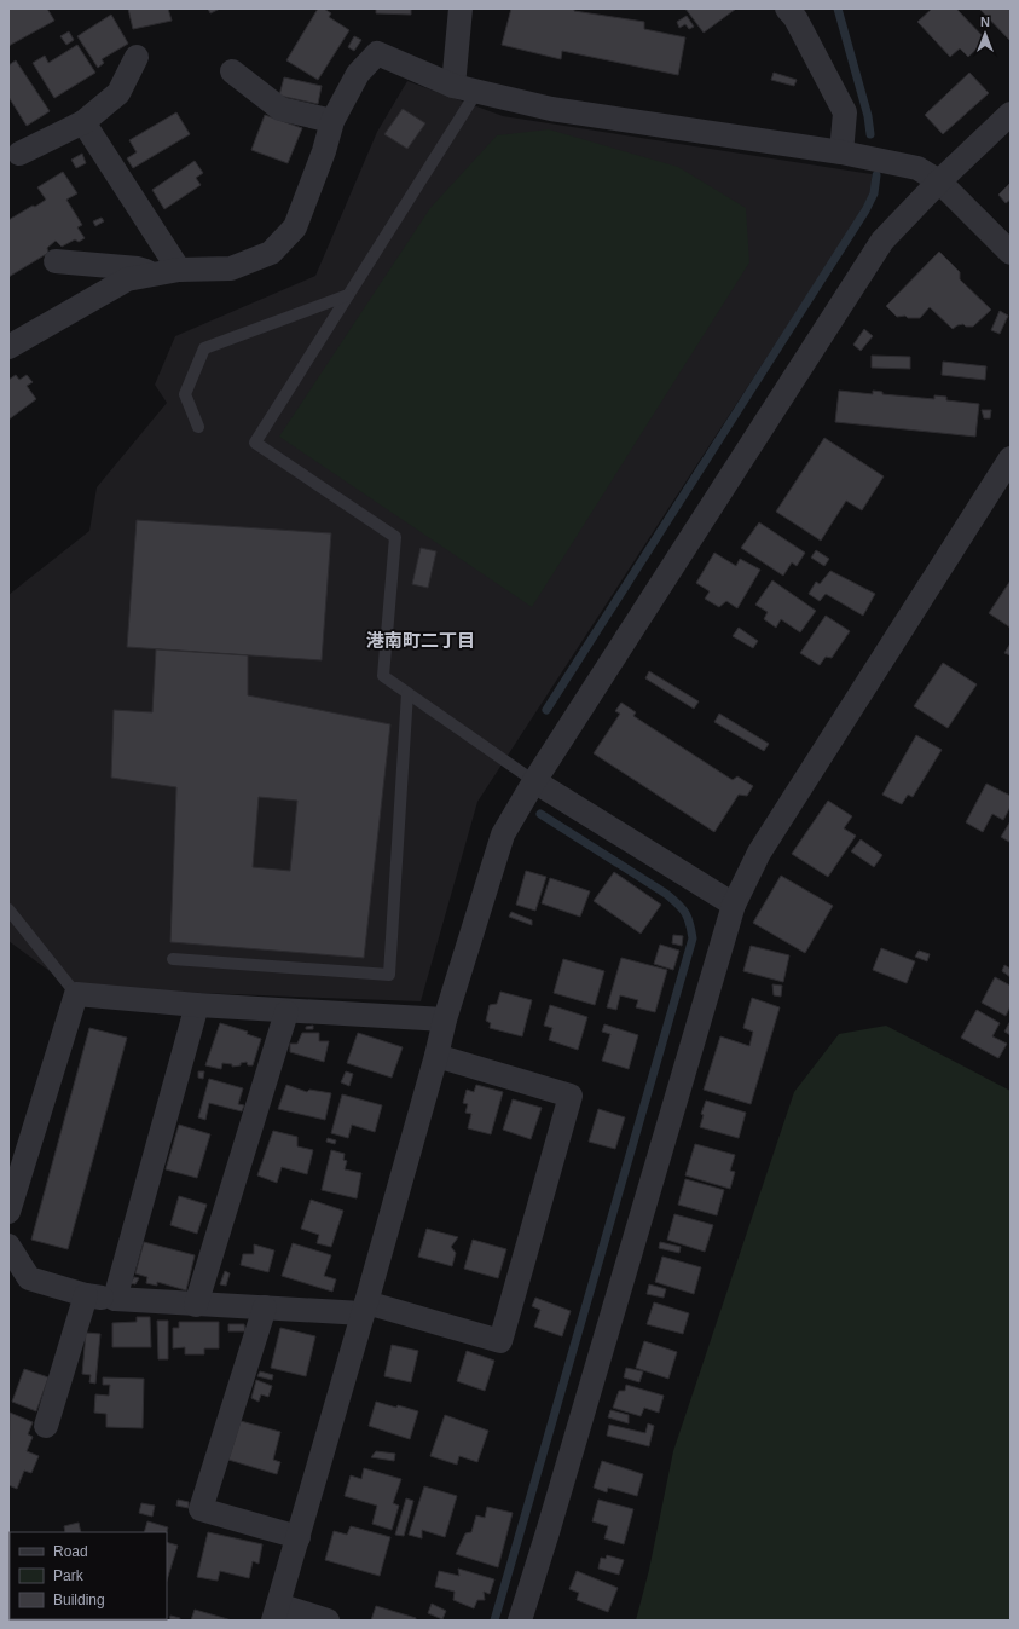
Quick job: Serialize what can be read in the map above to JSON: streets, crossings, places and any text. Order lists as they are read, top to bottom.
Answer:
{
  "districts": ["港南町二丁目"],
  "legend": ["Road", "Park", "Building"],
  "north": "top"
}
